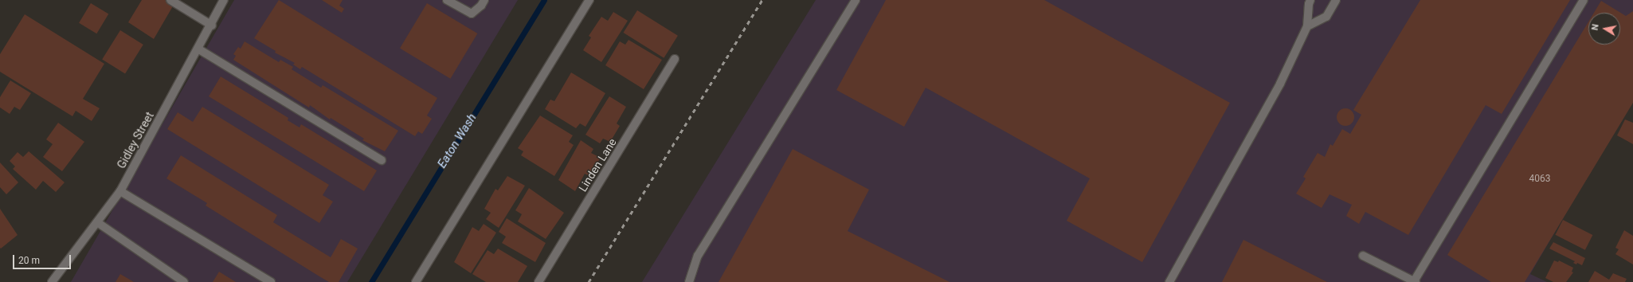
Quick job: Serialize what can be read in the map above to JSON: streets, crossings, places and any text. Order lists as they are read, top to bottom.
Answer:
{
  "streets": {
    "street": ["Gidley Street", "Linden Lane"]
  },
  "water": ["Eaton Wash"],
  "house_numbers": ["4063"],
  "scale_bar": "20 m",
  "north": "left"
}
